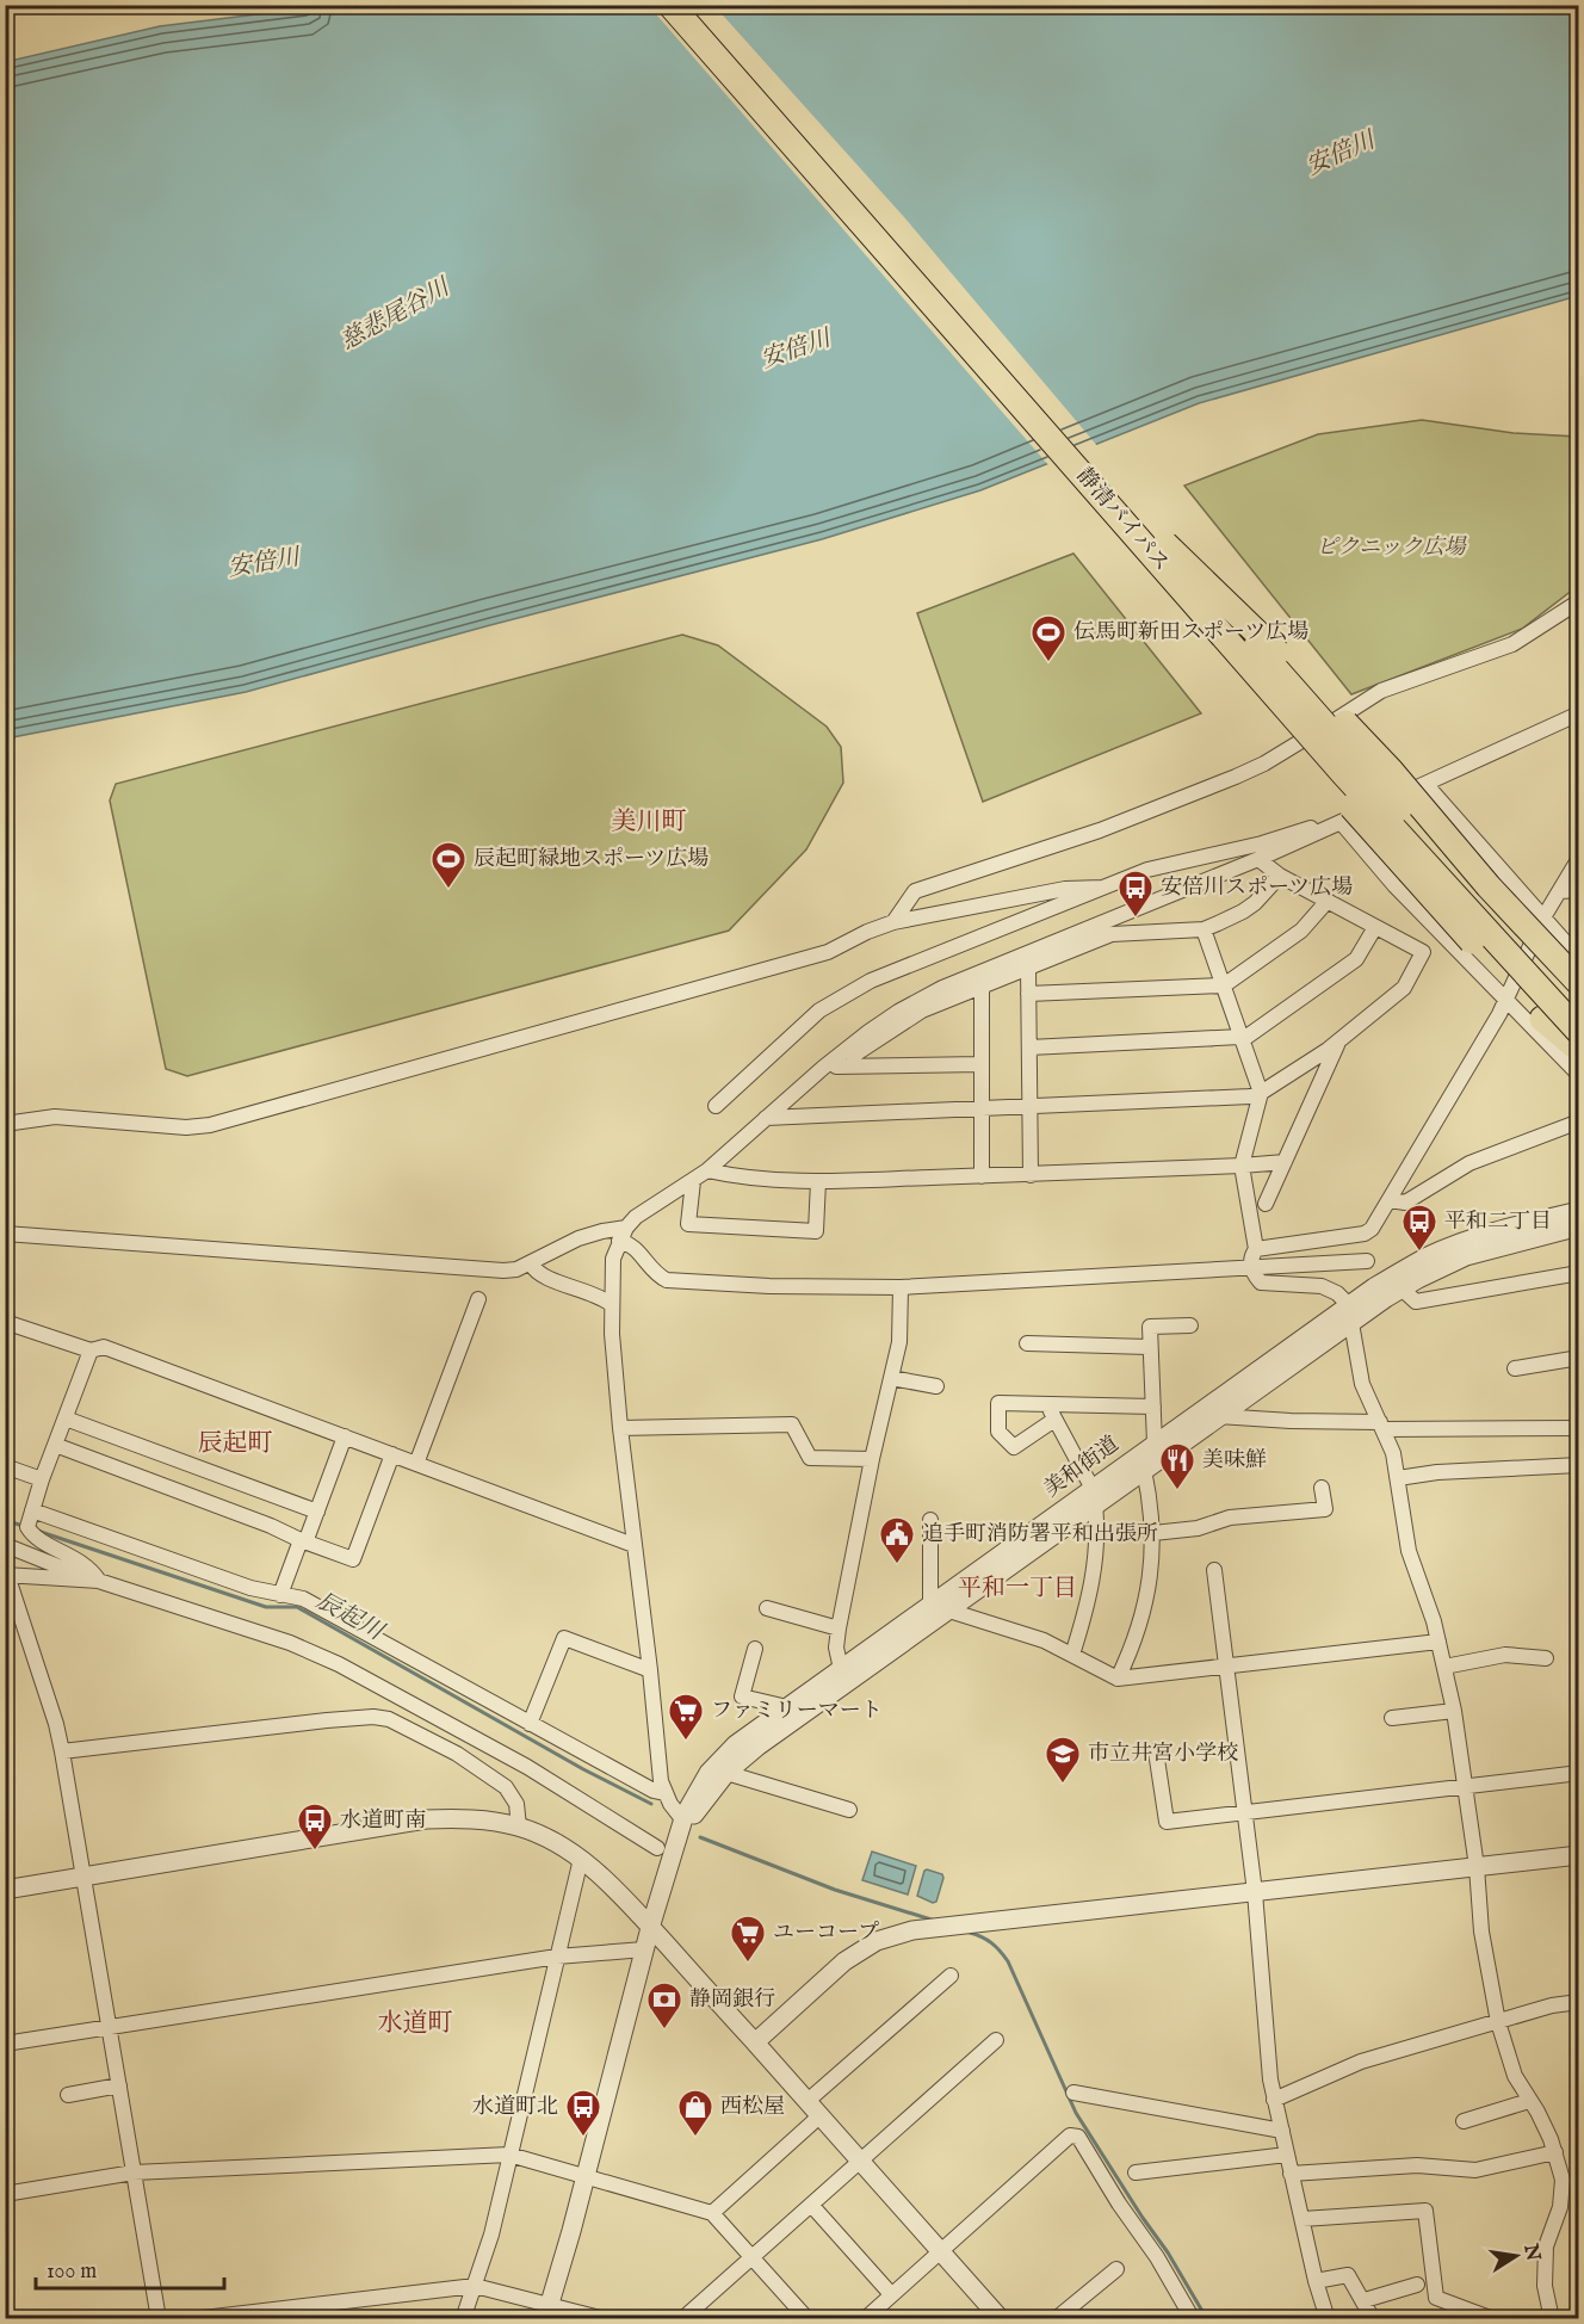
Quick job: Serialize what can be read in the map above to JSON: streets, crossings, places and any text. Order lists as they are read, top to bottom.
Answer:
{
  "streets": {
    "highway": ["静清バイパス"],
    "street": ["美和街道"]
  },
  "districts": [
    "美川町",
    "辰起町",
    "平和一丁目",
    "水道町"
  ],
  "water": ["安倍川", "慈悲尾谷川", "辰起川"],
  "parks": ["ピクニック広場"],
  "places": {
    "sports": ["伝馬町新田スポーツ広場", "辰起町緑地スポーツ広場"],
    "bus stop": [
      "安倍川スポーツ広場",
      "平和二丁目",
      "水道町南",
      "水道町北"
    ],
    "restaurant": ["美味鮮"],
    "public building": ["追手町消防署平和出張所"],
    "supermarket": ["ファミリーマート", "ユーコープ"],
    "school or university": ["市立井宮小学校"],
    "bank": ["静岡銀行"],
    "shop": ["西松屋"]
  },
  "scale_bar": "100 m",
  "north": "right"
}
